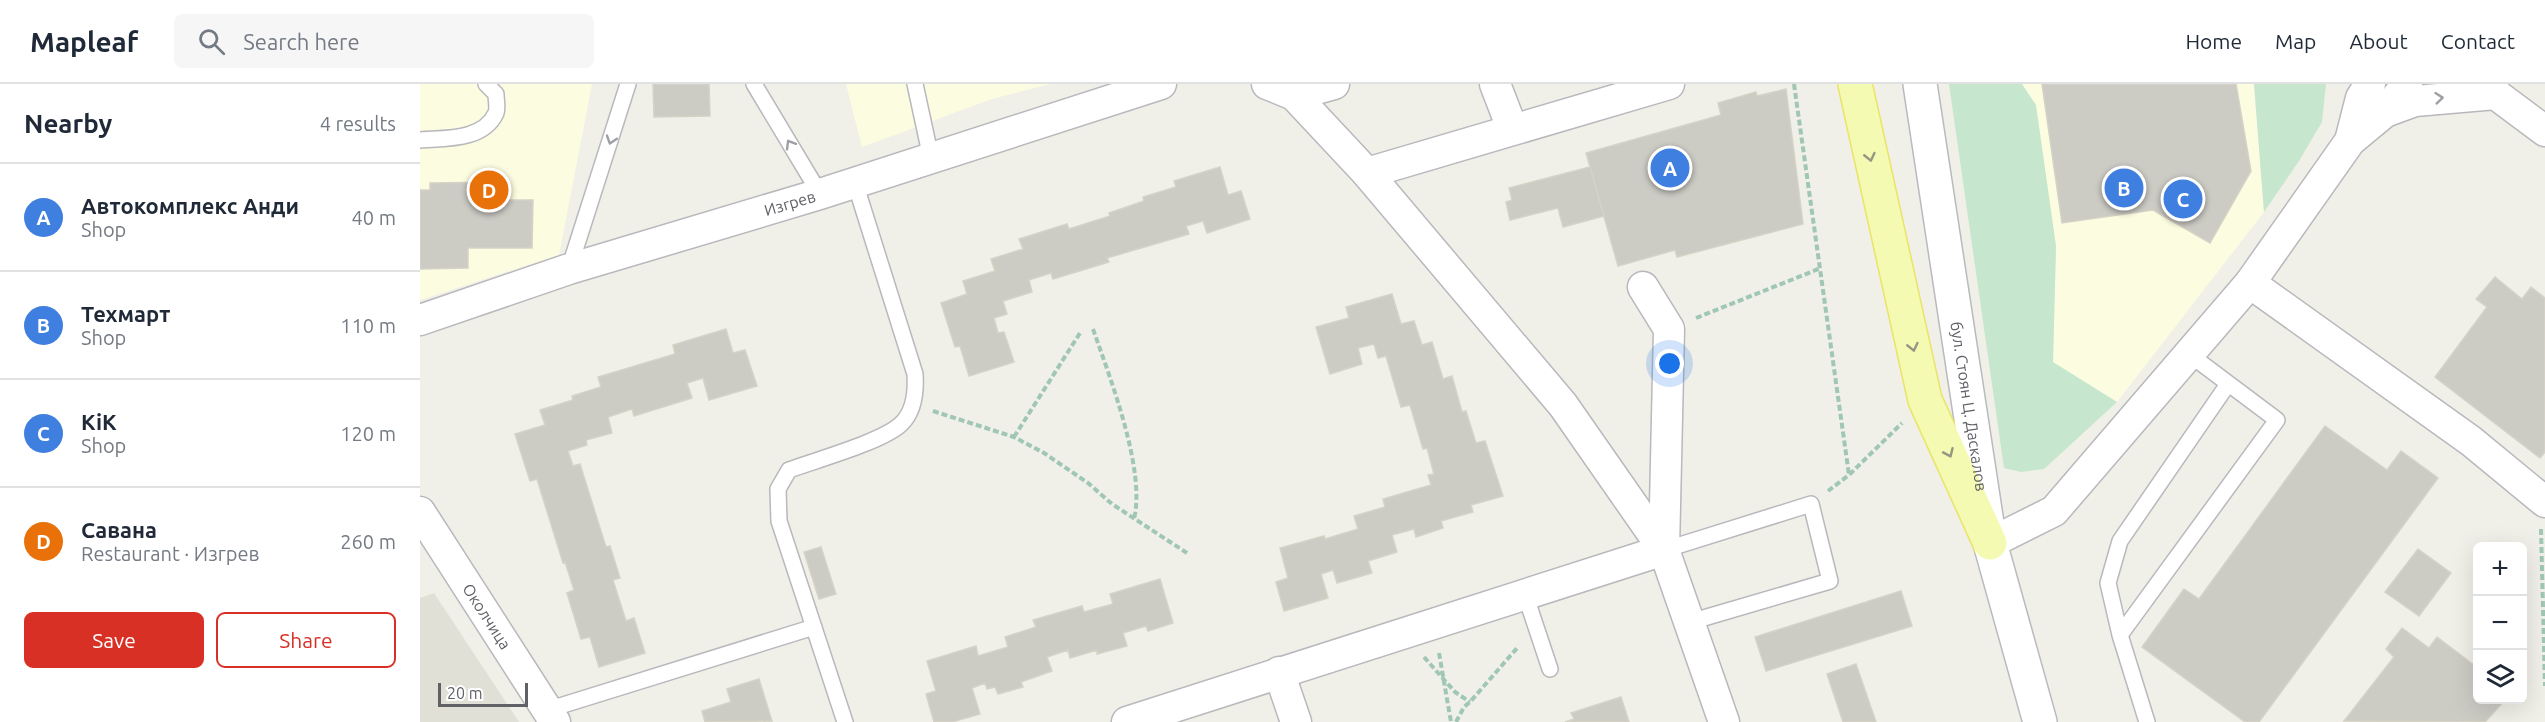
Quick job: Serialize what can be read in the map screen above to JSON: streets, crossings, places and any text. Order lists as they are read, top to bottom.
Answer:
{
  "streets": {
    "street": ["Изгрев", "бул. Стоян Ц. Даскалов", "Околчица"]
  },
  "scale_bar": "20 m",
  "page": {
    "header": "Mapleaf",
    "search": "Search here",
    "nav": [
      "Home",
      "Map",
      "About",
      "Contact"
    ],
    "heading": ["Nearby", "4 results"],
    "pins": [
      "A",
      "B",
      "D",
      "C"
    ],
    "list": [
      {
        "mark": "A",
        "name": "Автокомплекс Анди",
        "note": "Shop",
        "value": "40 m"
      },
      {
        "mark": "B",
        "name": "Техмарт",
        "note": "Shop",
        "value": "110 m"
      },
      {
        "mark": "C",
        "name": "KiK",
        "note": "Shop",
        "value": "120 m"
      },
      {
        "mark": "D",
        "name": "Савана",
        "note": "Restaurant · Изгрев",
        "value": "260 m"
      }
    ],
    "map_buttons": ["+", "−"],
    "buttons": ["Save", "Share"],
    "scale": "20 m"
  }
}
